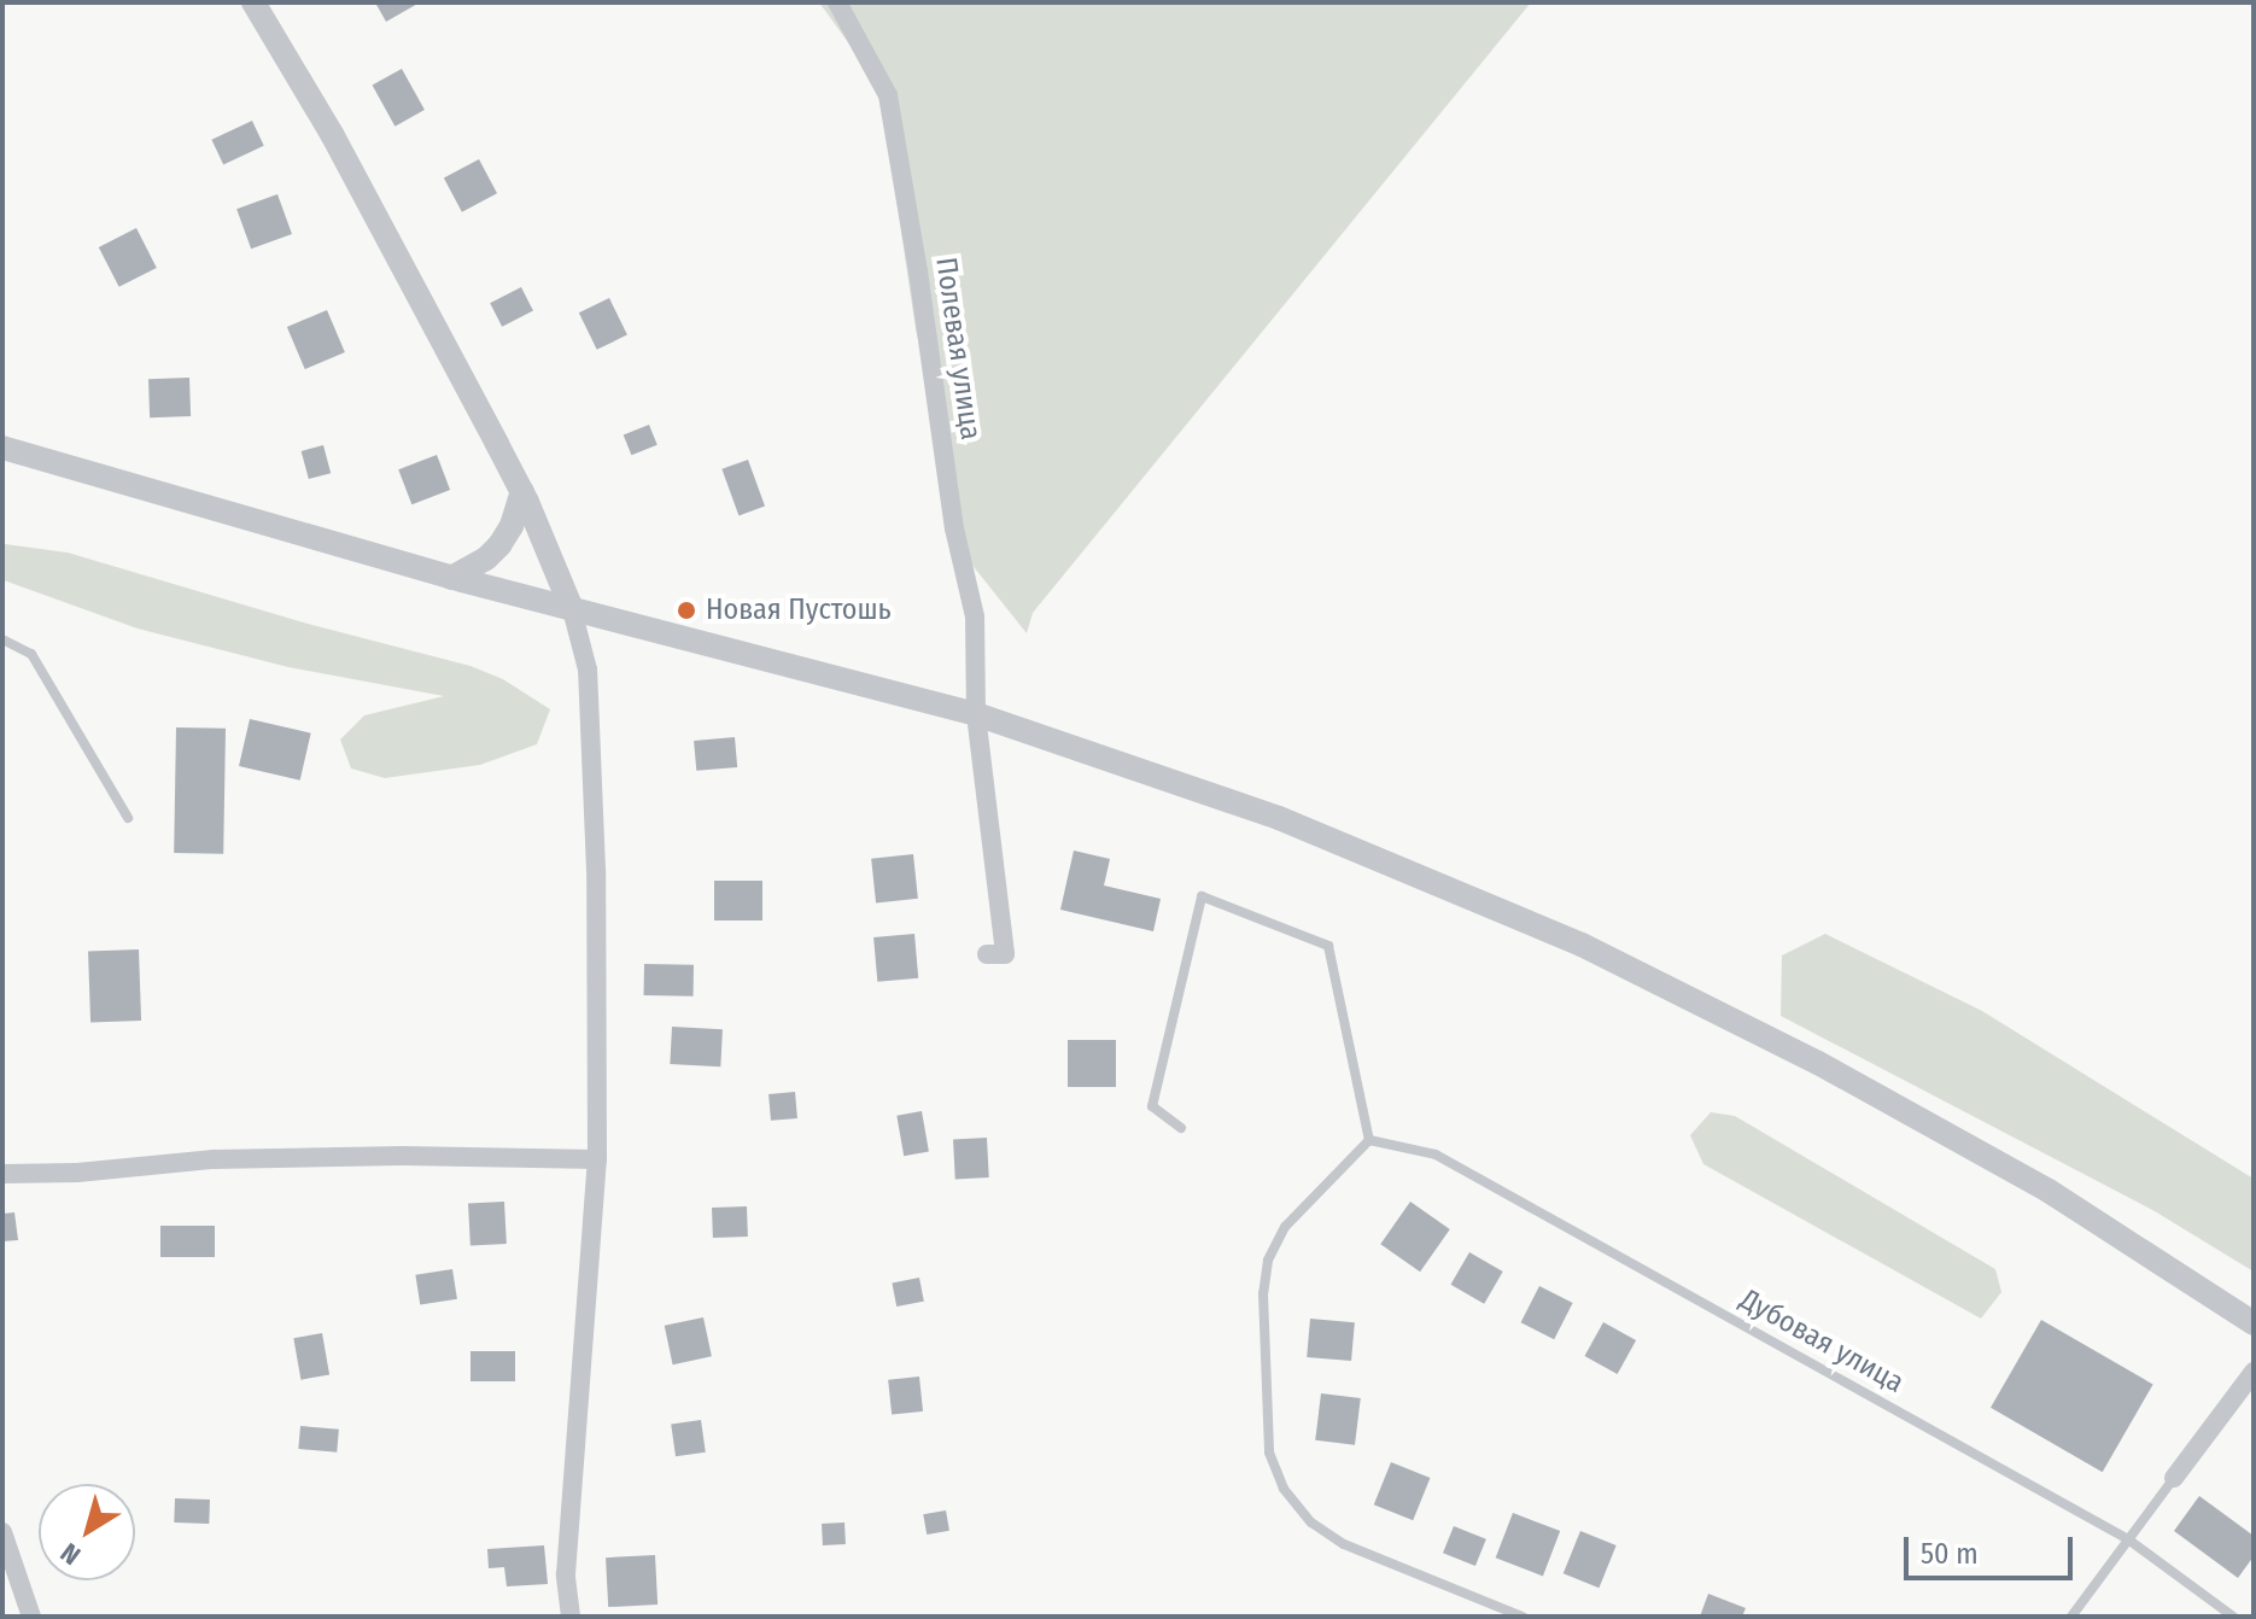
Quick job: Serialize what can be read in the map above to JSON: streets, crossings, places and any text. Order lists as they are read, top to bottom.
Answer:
{
  "streets": {
    "street": ["Полевая улица"],
    "lane": ["Дубовая улица"]
  },
  "places": ["Новая Пустошь"],
  "scale_bar": "50 m",
  "north": "bottom left"
}
